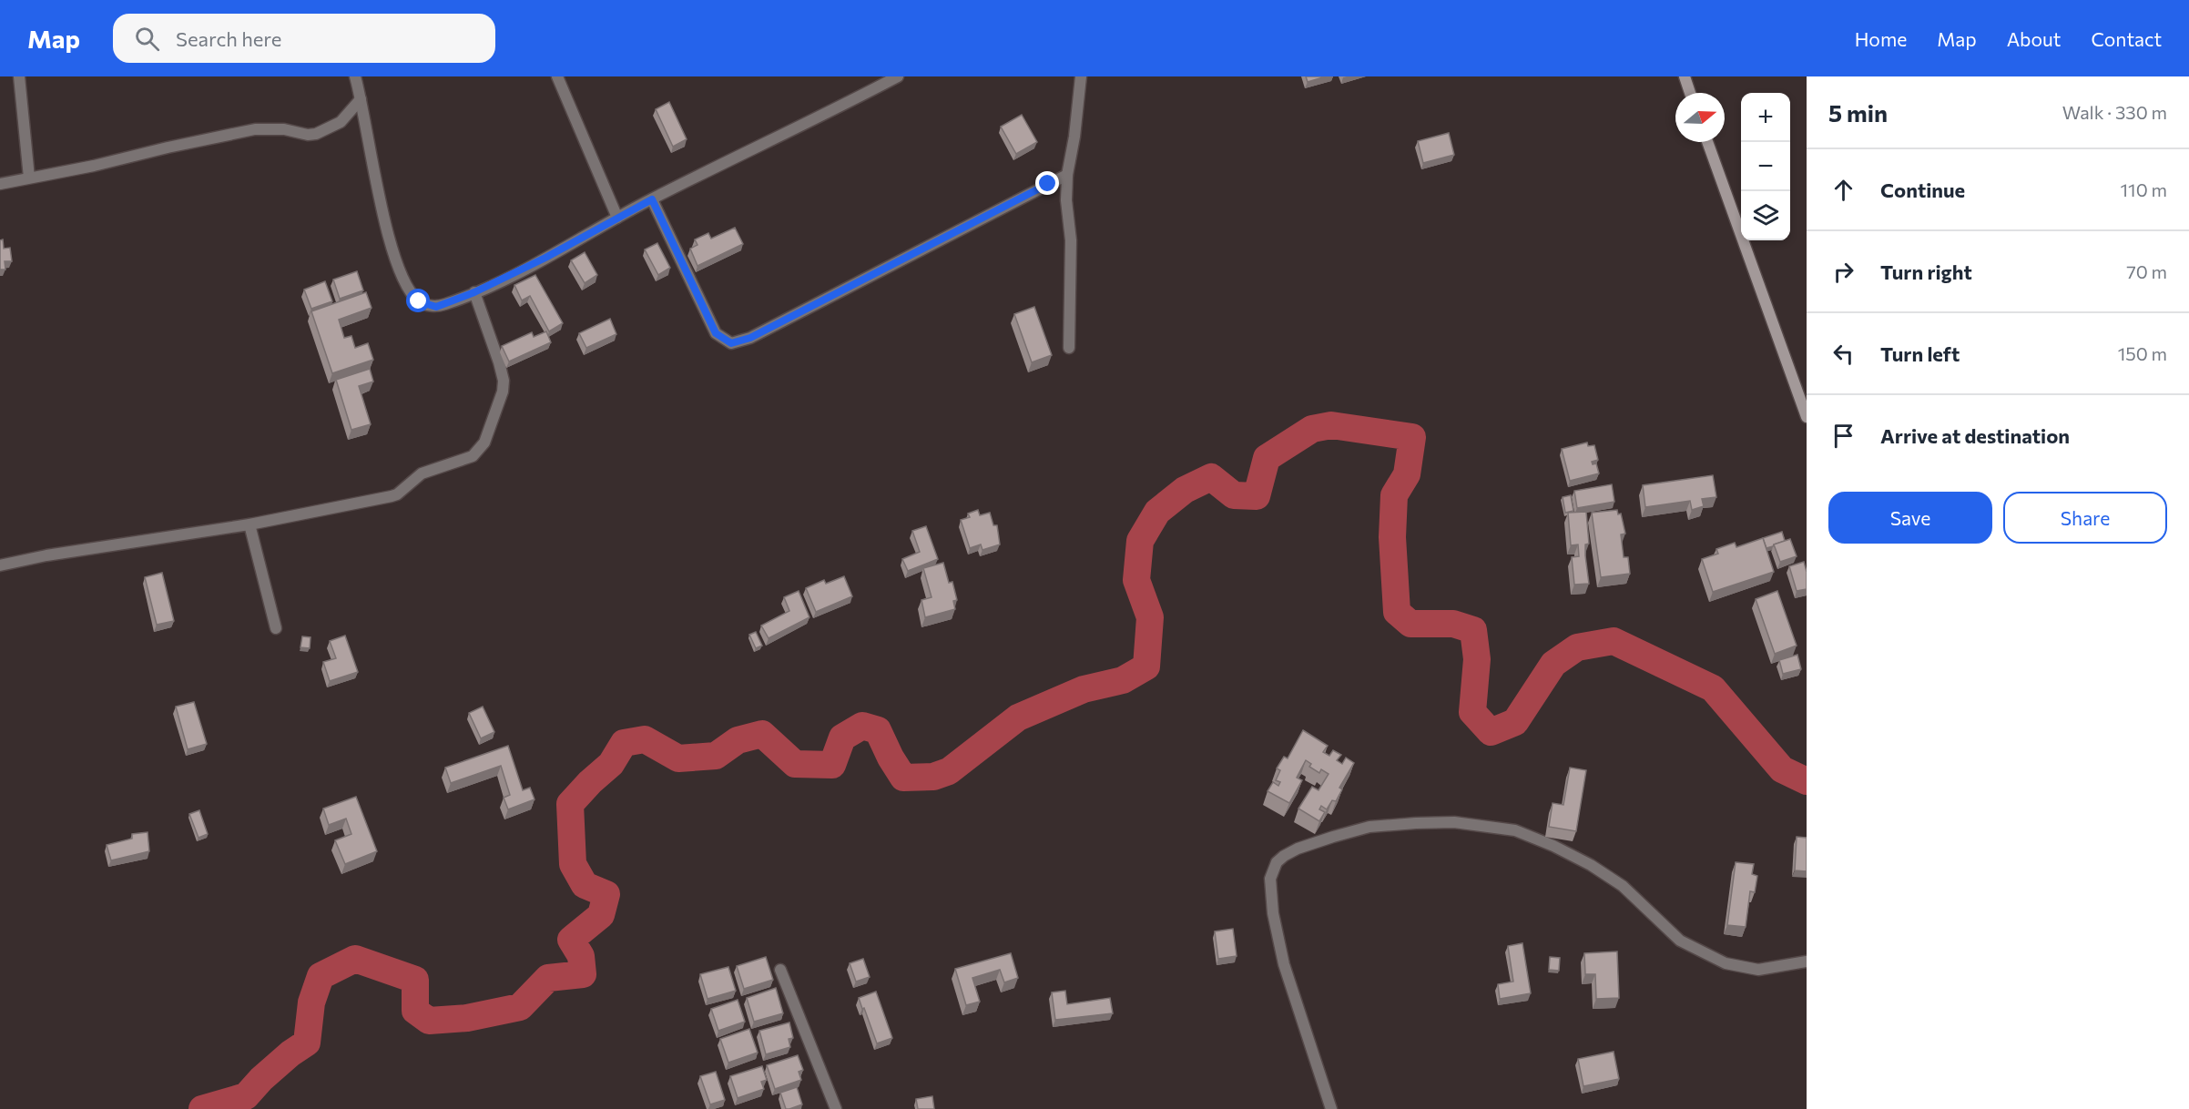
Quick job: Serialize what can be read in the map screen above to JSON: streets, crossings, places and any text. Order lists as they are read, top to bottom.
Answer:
{
  "north": "right",
  "page": {
    "header": "Map",
    "search": "Search here",
    "nav": [
      "Home",
      "Map",
      "About",
      "Contact"
    ],
    "heading": ["5 min", "Walk · 330 m"],
    "map_buttons": ["+", "−"],
    "list": [
      ["Continue", "110 m"],
      ["Turn right", "70 m"],
      ["Turn left", "150 m"],
      "Arrive at destination"
    ],
    "buttons": ["Save", "Share"]
  }
}
